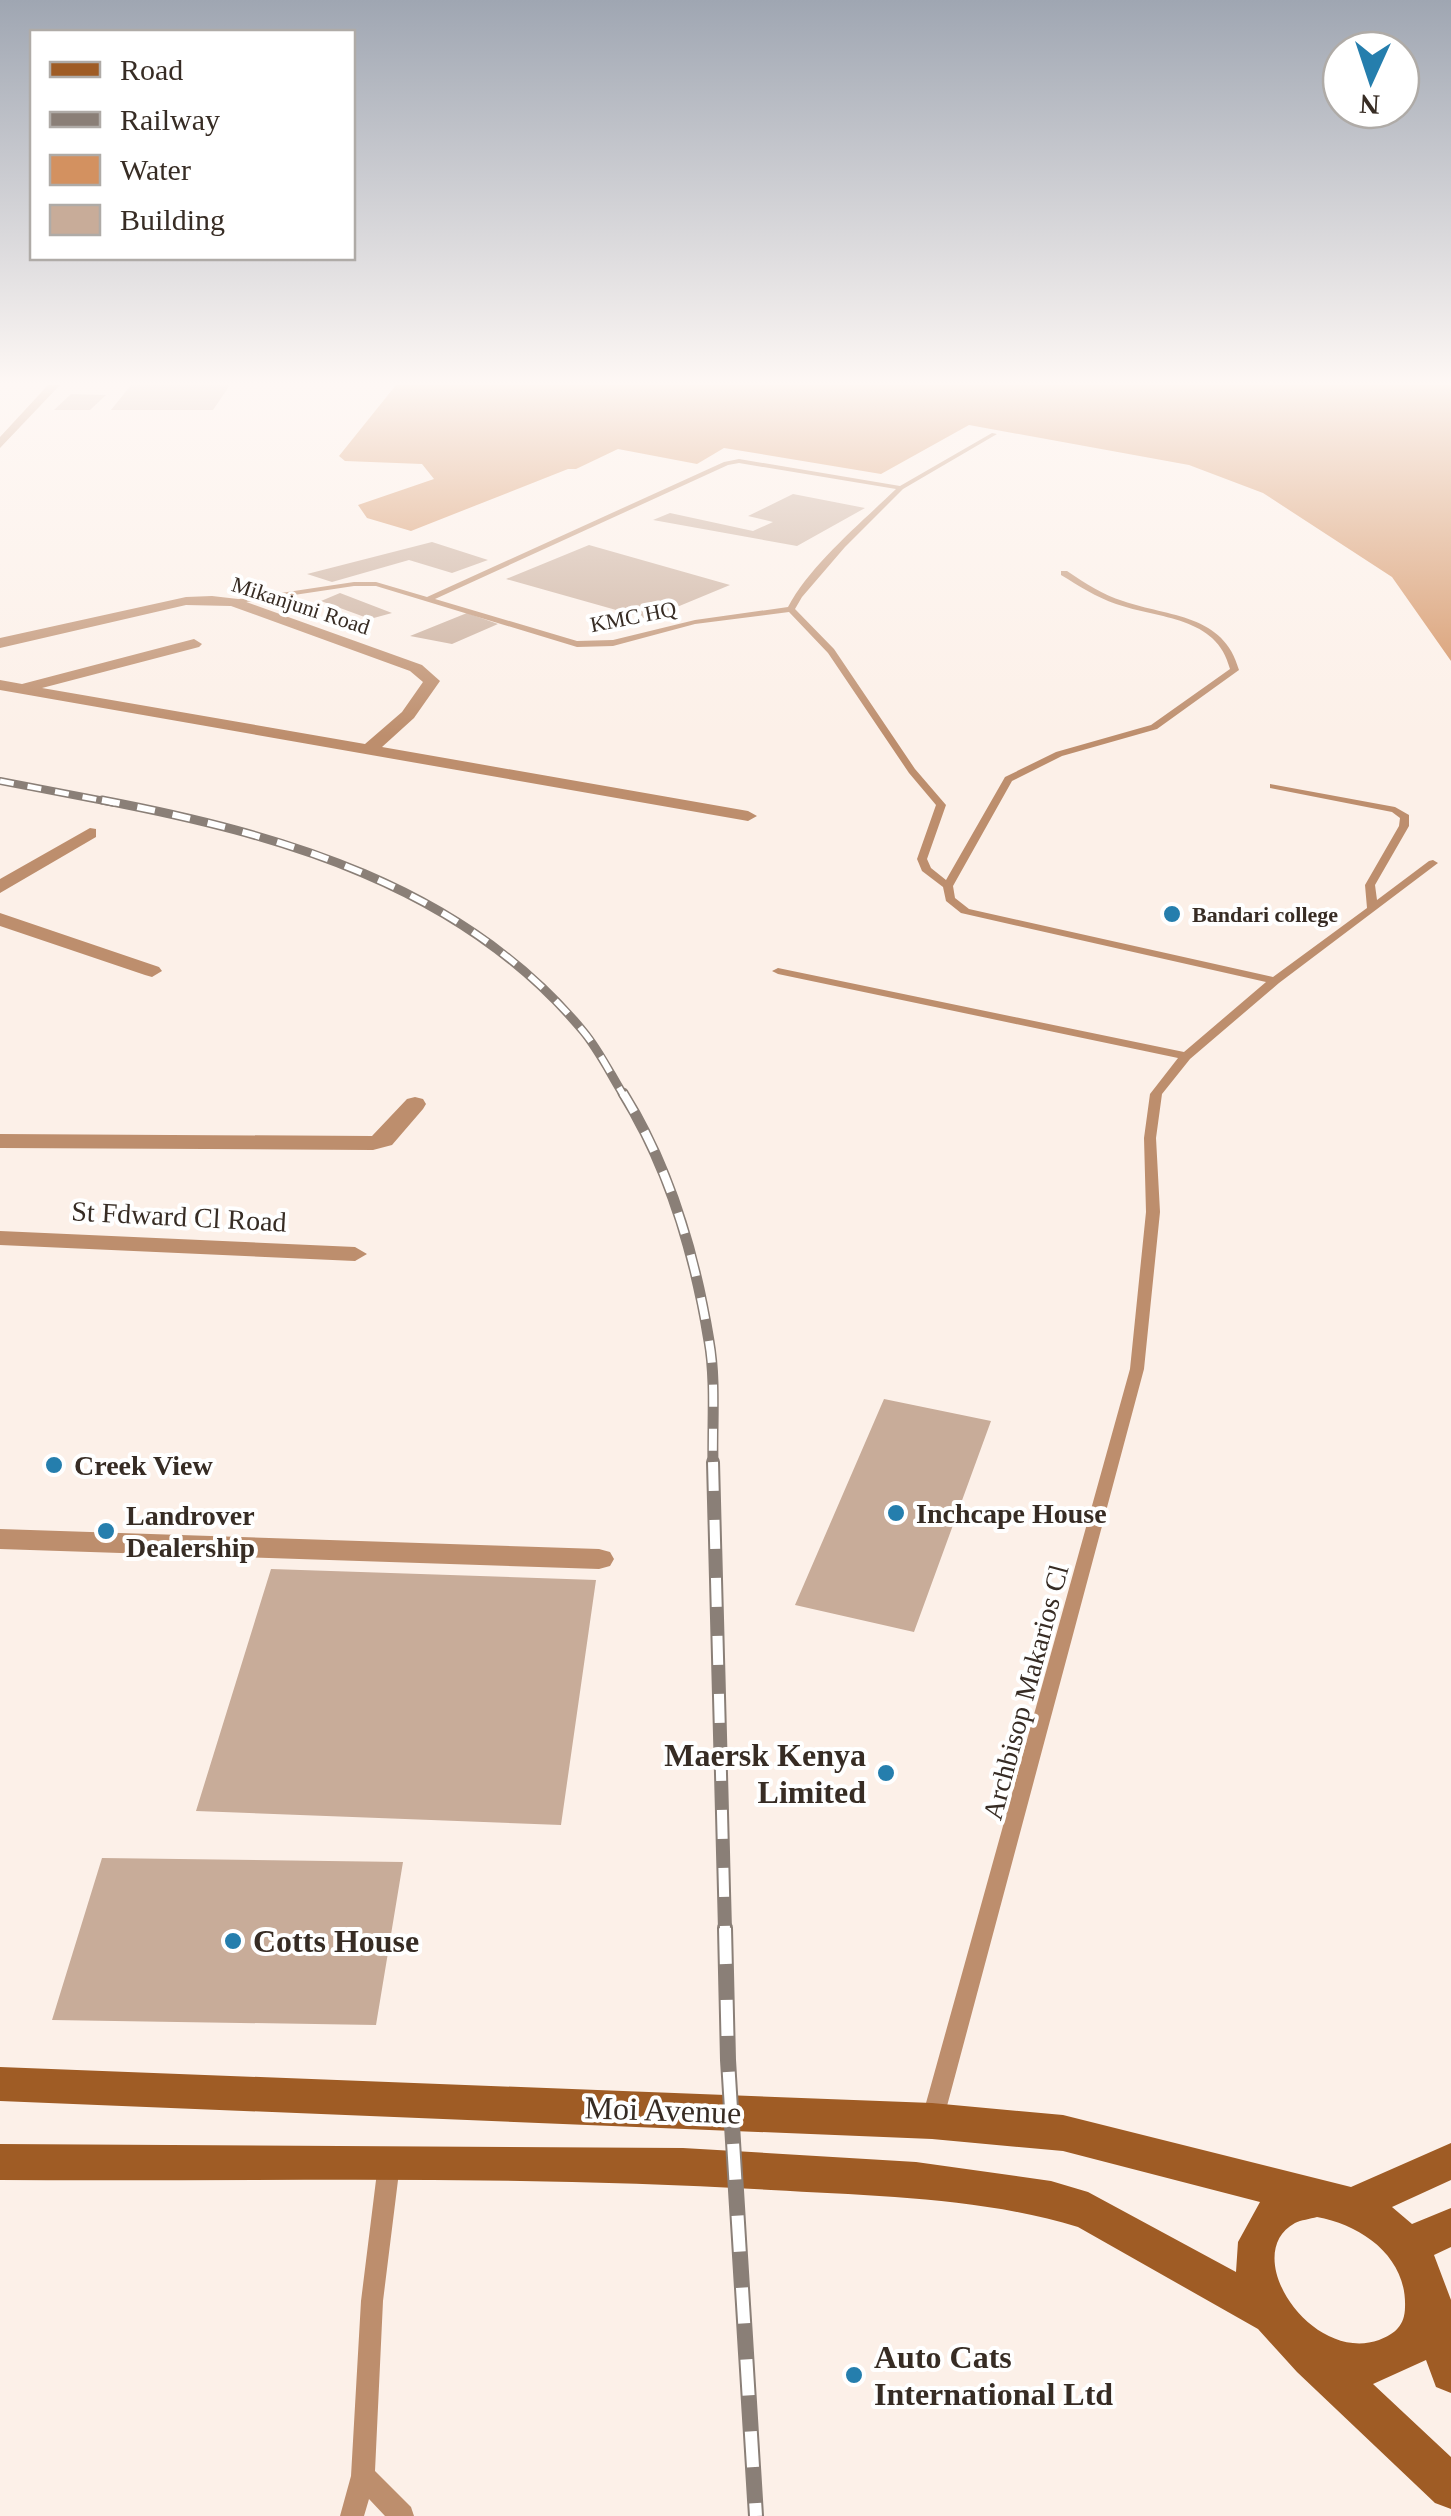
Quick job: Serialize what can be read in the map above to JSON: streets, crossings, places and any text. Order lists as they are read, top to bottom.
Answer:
{
  "streets": {
    "main road": ["Moi Avenue"],
    "street": ["Mikanjuni Road", "St Fdward Cl Road"],
    "lane": ["KMC HQ", "Archbisop Makarios Cl"]
  },
  "crossings": [
    ["Mikanjuni Road", "KMC HQ"],
    ["Archbisop Makarios Cl", "Moi Avenue"]
  ],
  "places": [
    "Bandari college",
    "Creek View",
    "Inchcape House",
    "Landrover Dealership",
    "Maersk Kenya Limited",
    "Cotts House",
    "Auto Cats International Ltd"
  ],
  "legend": [
    "Road",
    "Railway",
    "Water",
    "Building"
  ],
  "north": "bottom"
}
